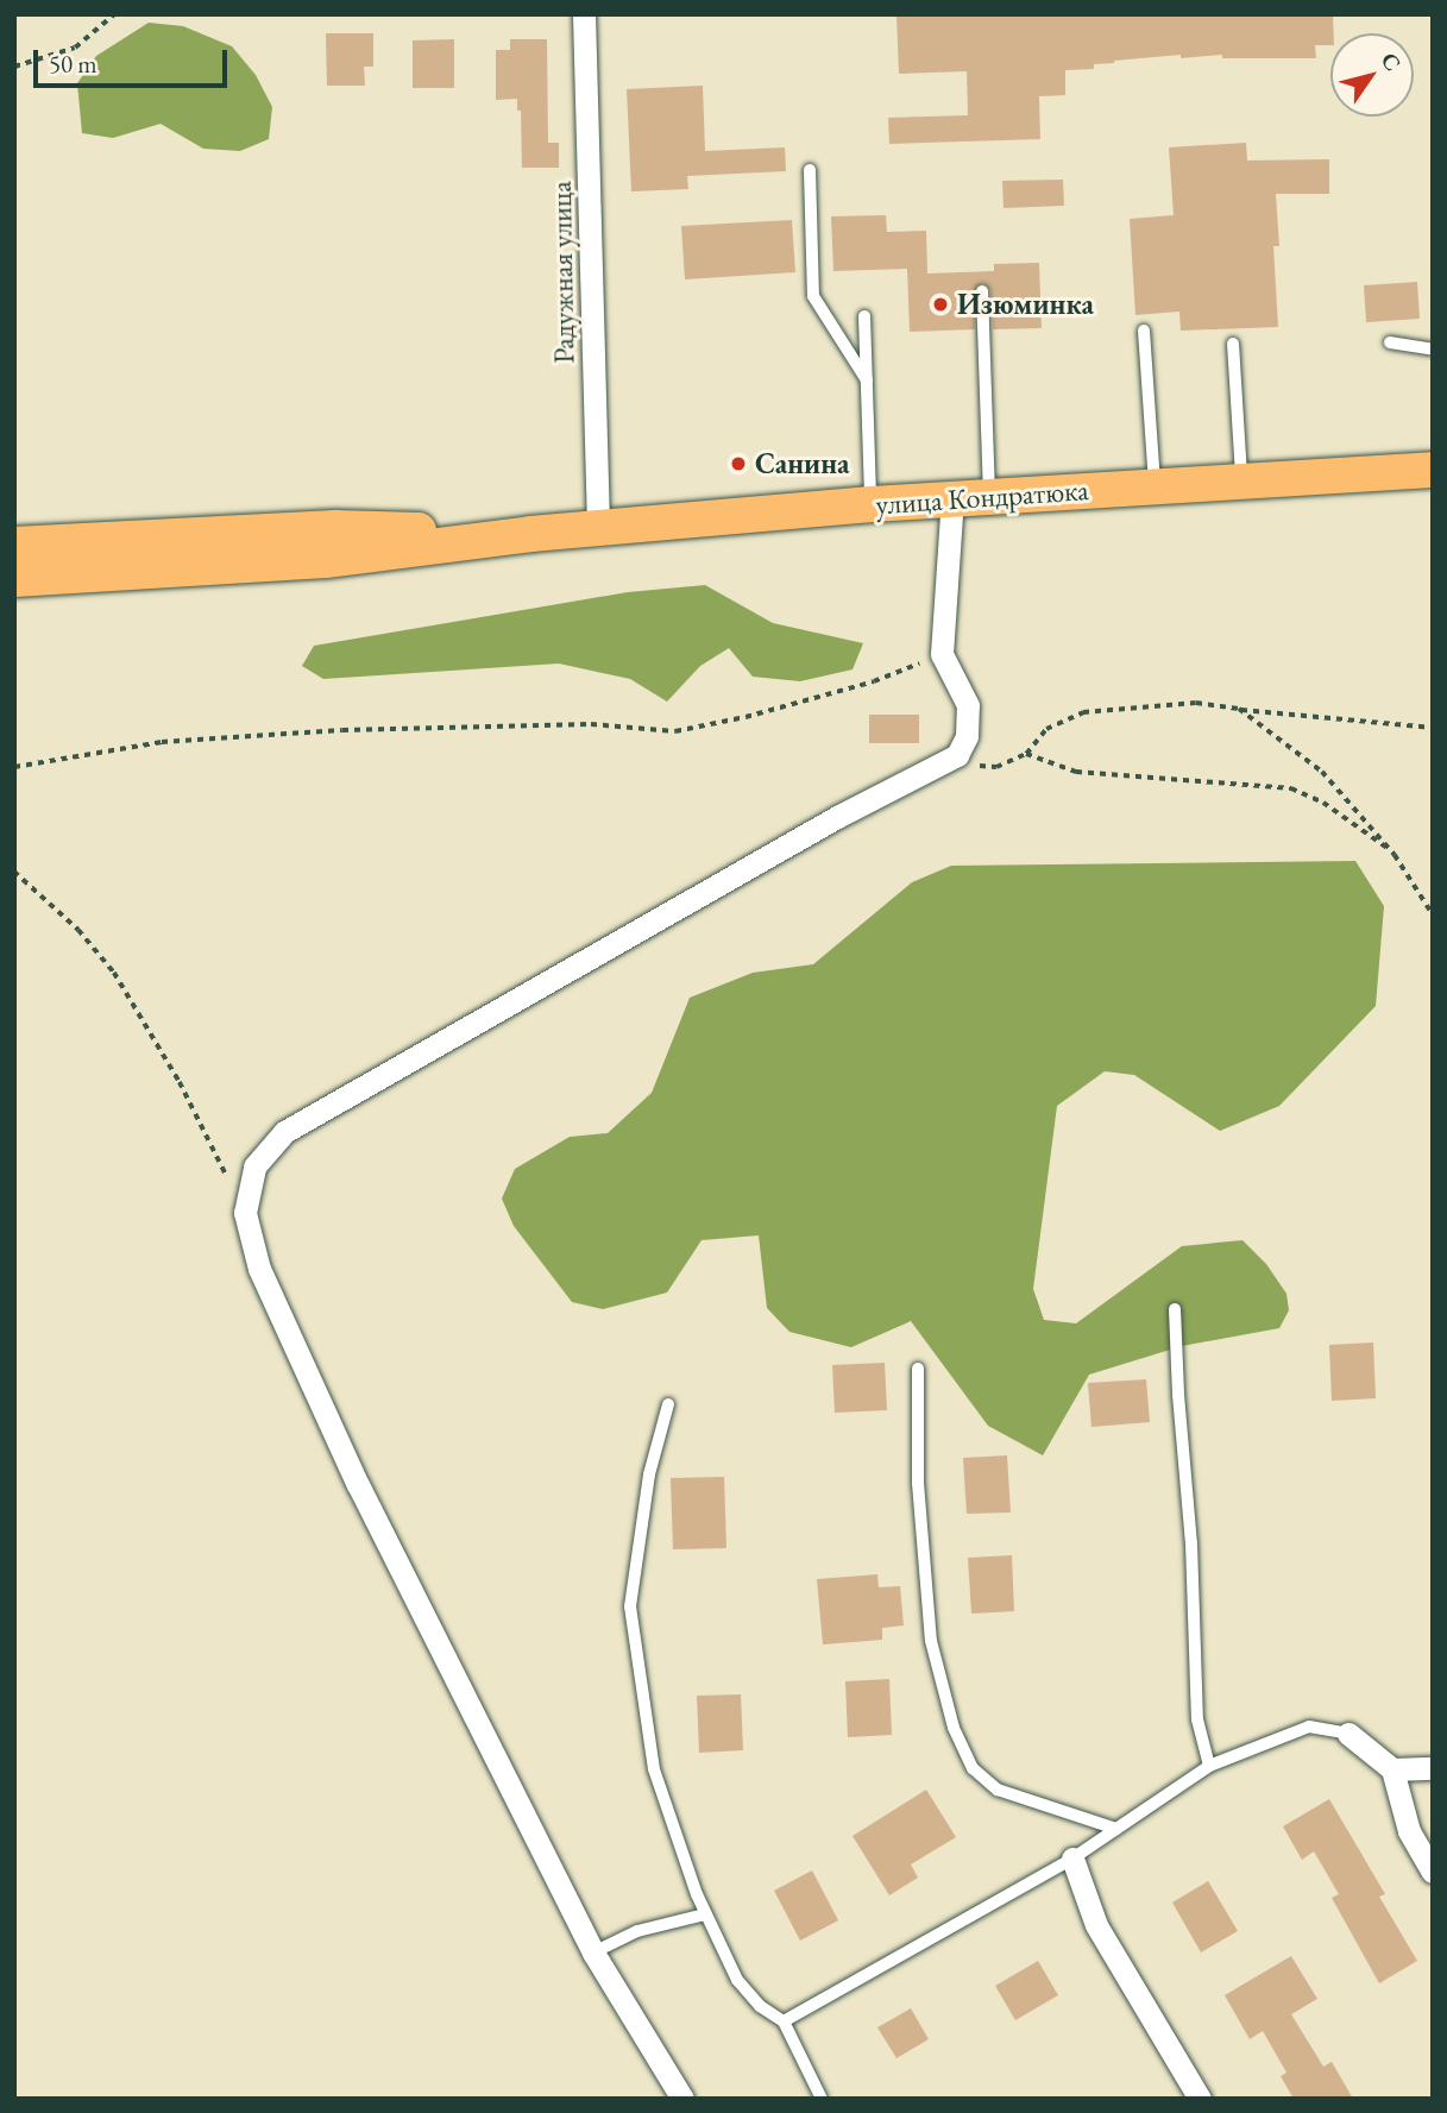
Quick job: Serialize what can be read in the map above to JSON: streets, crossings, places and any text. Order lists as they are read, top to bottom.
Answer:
{
  "streets": {
    "main road": ["улица Кондратюка"],
    "street": ["Радужная улица"]
  },
  "crossings": [
    ["Радужная улица", "улица Кондратюка"]
  ],
  "places": ["Изюминка", "Санина"],
  "scale_bar": "50 m",
  "north": "top right"
}
